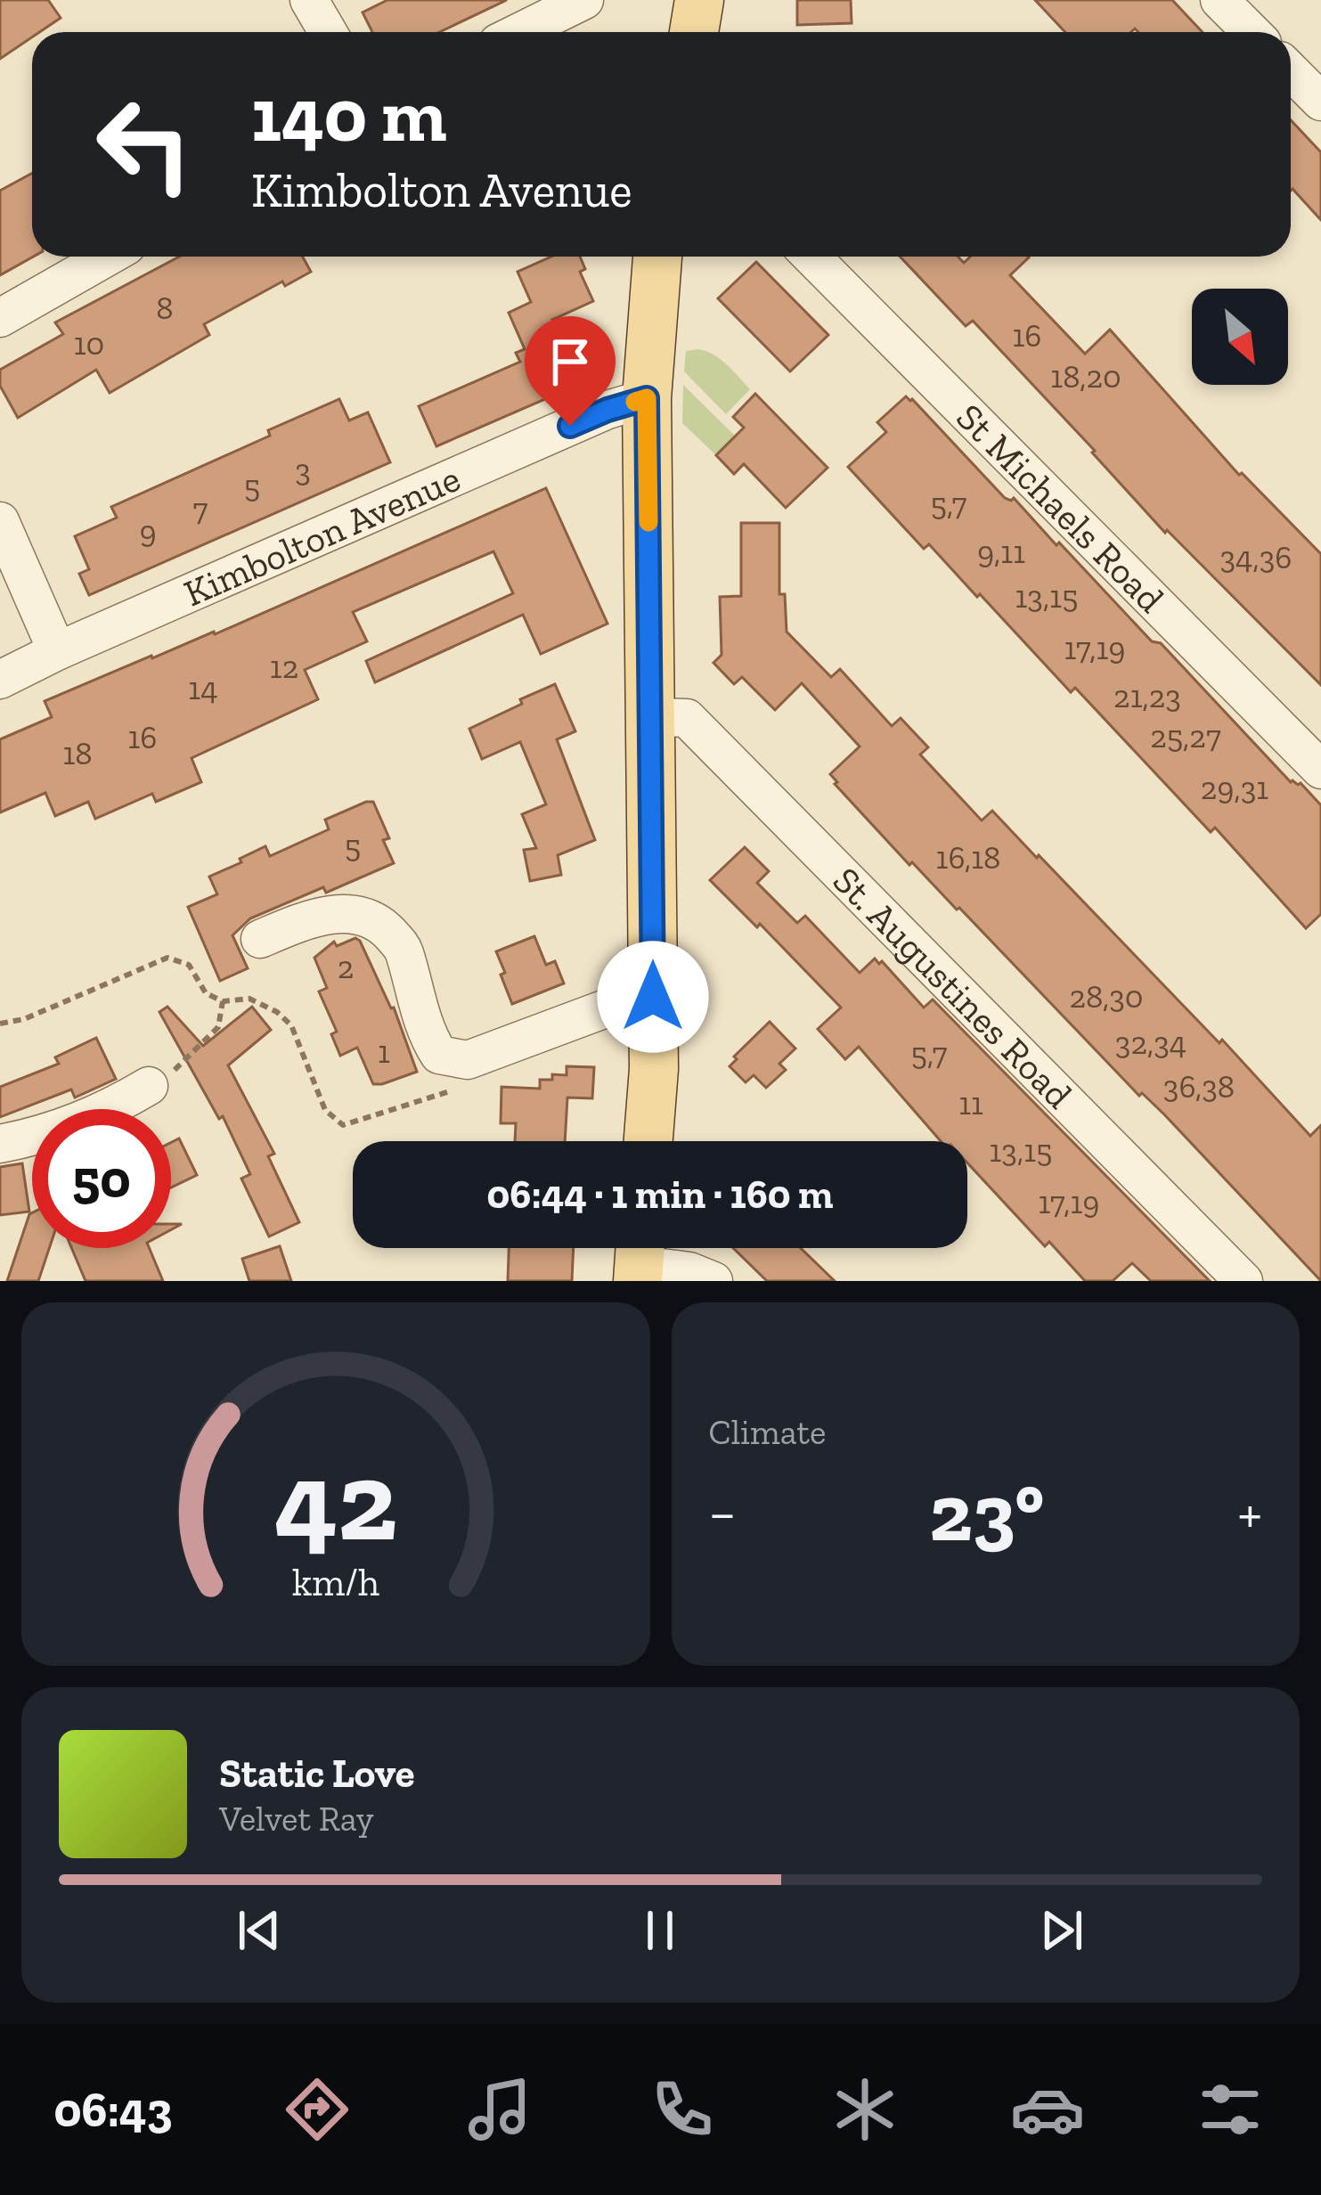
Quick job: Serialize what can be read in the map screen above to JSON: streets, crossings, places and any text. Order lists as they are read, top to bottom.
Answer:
{
  "streets": {
    "street": ["St Michaels Road", "Kimbolton Avenue", "St. Augustines Road"]
  },
  "house_numbers": [
    "8",
    "16",
    "10",
    "18,20",
    "3",
    "5",
    "5,7",
    "7",
    "9",
    "9,11",
    "34,36",
    "13,15",
    "17,19",
    "12",
    "14",
    "21,23",
    "25,27",
    "16",
    "18",
    "29,31",
    "5",
    "16,18",
    "2",
    "28,30",
    "32,34",
    "1",
    "5,7",
    "36,38",
    "11",
    "13,15",
    "17,19"
  ],
  "north": "bottom right",
  "page": {
    "turn": ["140 m", "Kimbolton Avenue"],
    "limit": "50",
    "trip": "06:44 · 1 min · 160 m",
    "tile": "Climate",
    "heat": ["−", "23°", "+"],
    "song": ["Static Love", "Velvet Ray"],
    "tabs": "06:43",
    "gauge": ["42", "km/h"]
  }
}
